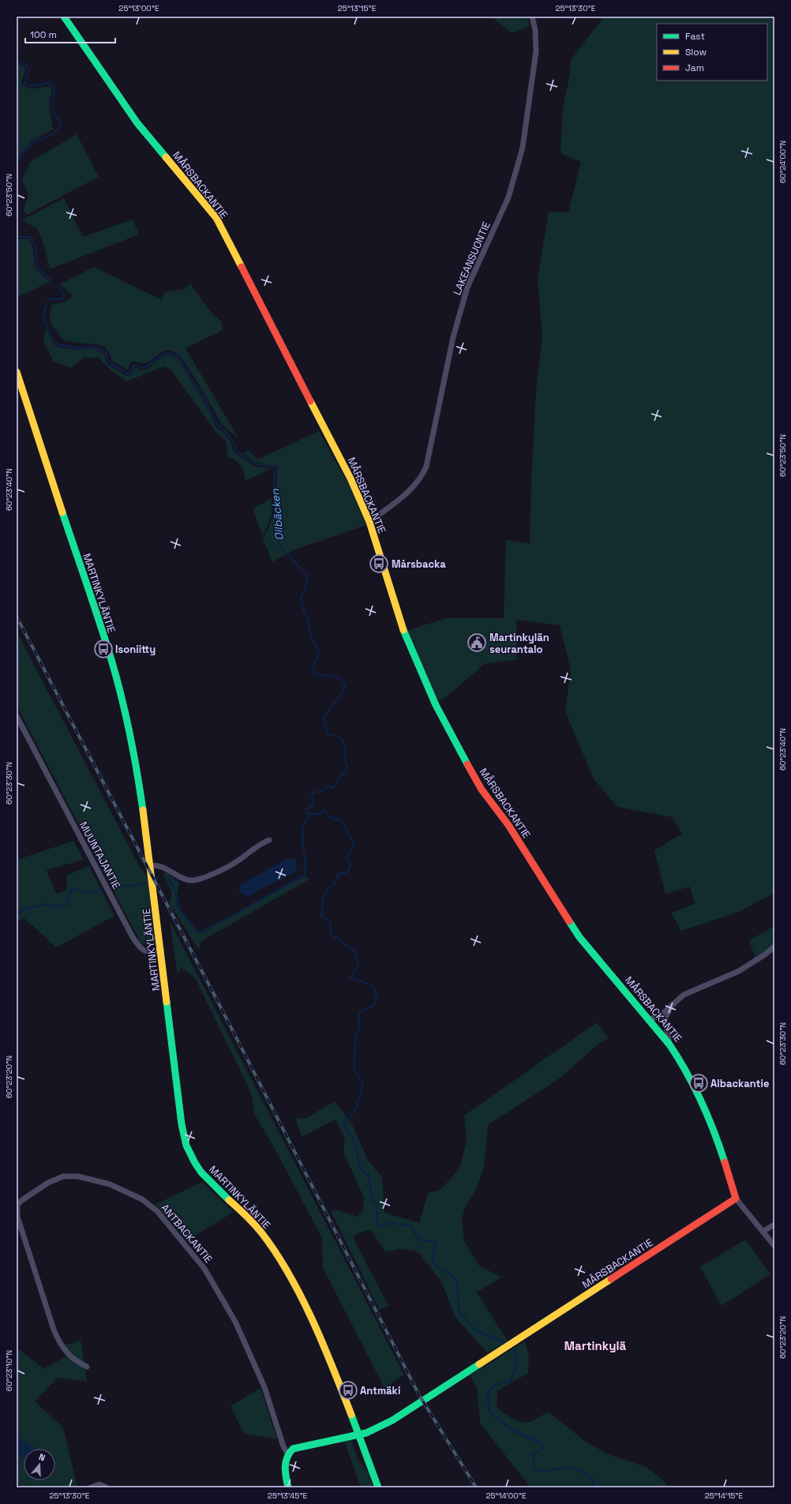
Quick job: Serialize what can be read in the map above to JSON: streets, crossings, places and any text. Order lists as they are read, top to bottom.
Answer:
{
  "streets": {
    "street": [
      "MÅRSBACKANTIE",
      "LAKEANSUONTIE",
      "MARTINKYLÄNTIE",
      "MUUNTAJANTIE",
      "ANTBACKANTIE"
    ]
  },
  "crossings": [
    ["MÅRSBACKANTIE", "LAKEANSUONTIE"],
    ["MÅRSBACKANTIE", "MARTINKYLÄNTIE"],
    ["MARTINKYLÄNTIE", "MUUNTAJANTIE"]
  ],
  "districts": ["Martinkylä"],
  "water": ["Ollbäcken"],
  "places": {
    "bus stop": [
      "Mårsbacka",
      "Isoniitty",
      "Albackantie",
      "Antmäki"
    ],
    "public building": ["Martinkylän seurantalo"]
  },
  "legend": ["Fast", "Slow", "Jam"],
  "scale_bar": "100 m",
  "north": "top",
  "coordinates": [
    "25°13'00\"E",
    "25°13'15\"E",
    "25°13'30\"E",
    "60°24'00\"N",
    "60°23'50\"N",
    "60°23'40\"N",
    "60°23'30\"N",
    "60°23'20\"N",
    "60°23'10\"N",
    "25°13'45\"E",
    "25°14'00\"E",
    "25°14'15\"E"
  ]
}
